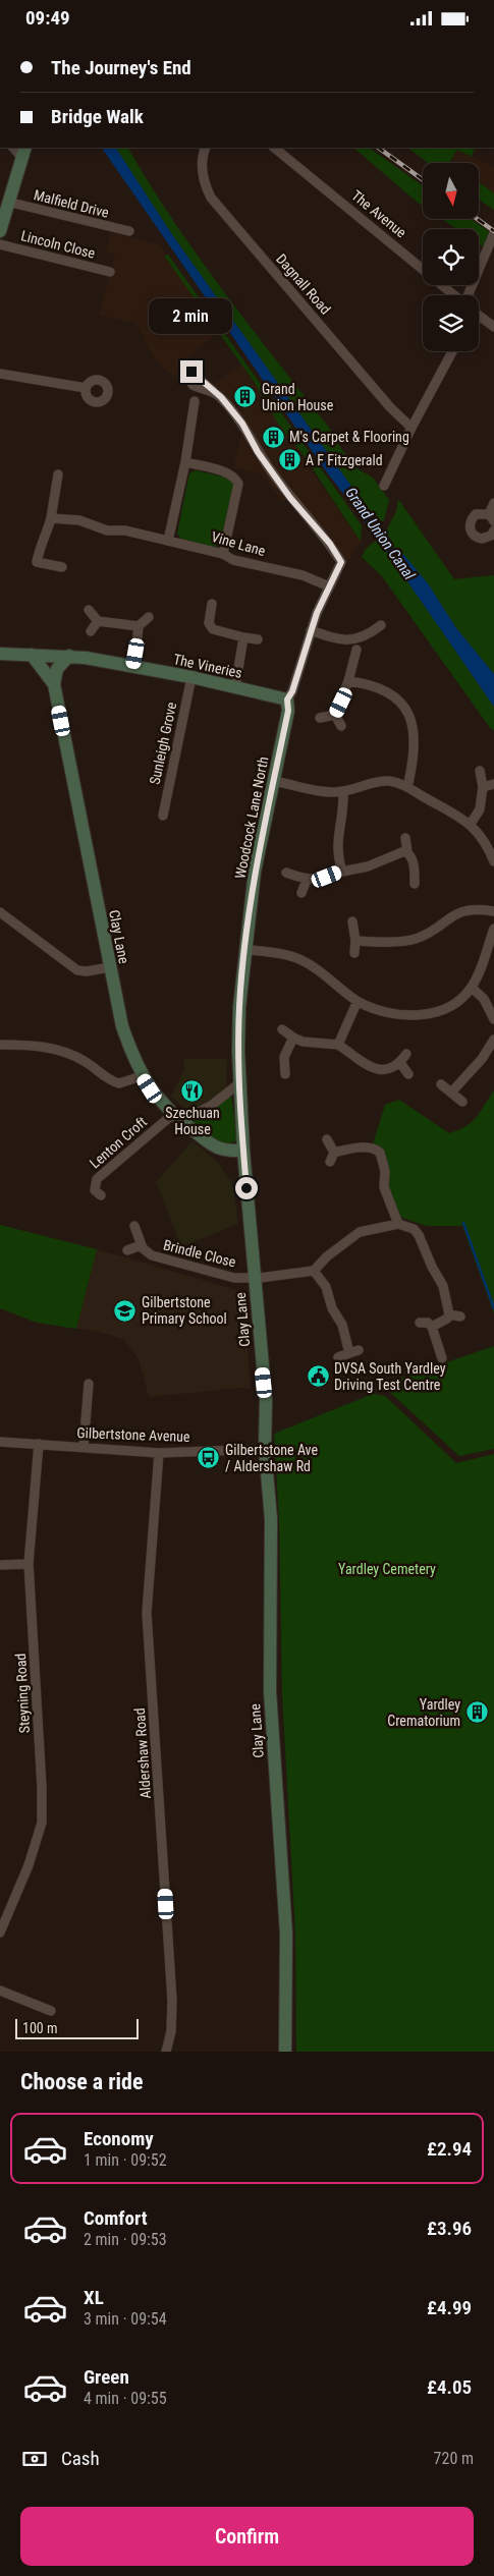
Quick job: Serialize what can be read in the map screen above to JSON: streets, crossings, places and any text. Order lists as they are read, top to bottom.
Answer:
{
  "streets": {
    "street": [
      "Malfield Drive",
      "The Avenue",
      "Lincoln Close",
      "Dagnall Road",
      "Vine Lane",
      "The Vineries",
      "Sunleigh Grove",
      "Woodcock Lane North",
      "Clay Lane",
      "Lenton Croft",
      "Brindle Close",
      "Gilbertstone Avenue",
      "Steyning Road",
      "Aldershaw Road"
    ]
  },
  "crossings": [
    ["Vine Lane", "Woodcock Lane North"],
    ["The Vineries", "Sunleigh Grove"],
    ["The Vineries", "Woodcock Lane North"],
    ["The Vineries", "Clay Lane"],
    ["Woodcock Lane North", "Clay Lane"],
    ["Clay Lane", "Lenton Croft"],
    ["Clay Lane", "Brindle Close"],
    ["Clay Lane", "Gilbertstone Avenue"],
    ["Gilbertstone Avenue", "Steyning Road"],
    ["Gilbertstone Avenue", "Aldershaw Road"]
  ],
  "water": ["Grand Union Canal"],
  "parks": ["Yardley Cemetery"],
  "places": {
    "building": [
      "Grand Union House",
      "M's Carpet & Flooring",
      "A F Fitzgerald",
      "Yardley Crematorium"
    ],
    "restaurant": ["Szechuan House"],
    "school or university": ["Gilbertstone Primary School"],
    "public building": ["DVSA South Yardley Driving Test Centre"],
    "bus stop": ["Gilbertstone Ave / Aldershaw Rd"]
  },
  "scale_bar": "100 m",
  "north": "bottom",
  "page": {
    "status": "09:49",
    "banner": ["The Journey's End", "Bridge Walk"],
    "bubble": "2 min",
    "scale": "100 m",
    "heading": "Choose a ride",
    "list": [
      {
        "name": "Economy",
        "note": "1 min · 09:52",
        "value": "£2.94"
      },
      {
        "name": "Comfort",
        "note": "2 min · 09:53",
        "value": "£3.96"
      },
      {
        "name": "XL",
        "note": "3 min · 09:54",
        "value": "£4.99"
      },
      {
        "name": "Green",
        "note": "4 min · 09:55",
        "value": "£4.05"
      }
    ],
    "pay": ["Cash", "720 m"],
    "buttons": "Confirm"
  }
}
